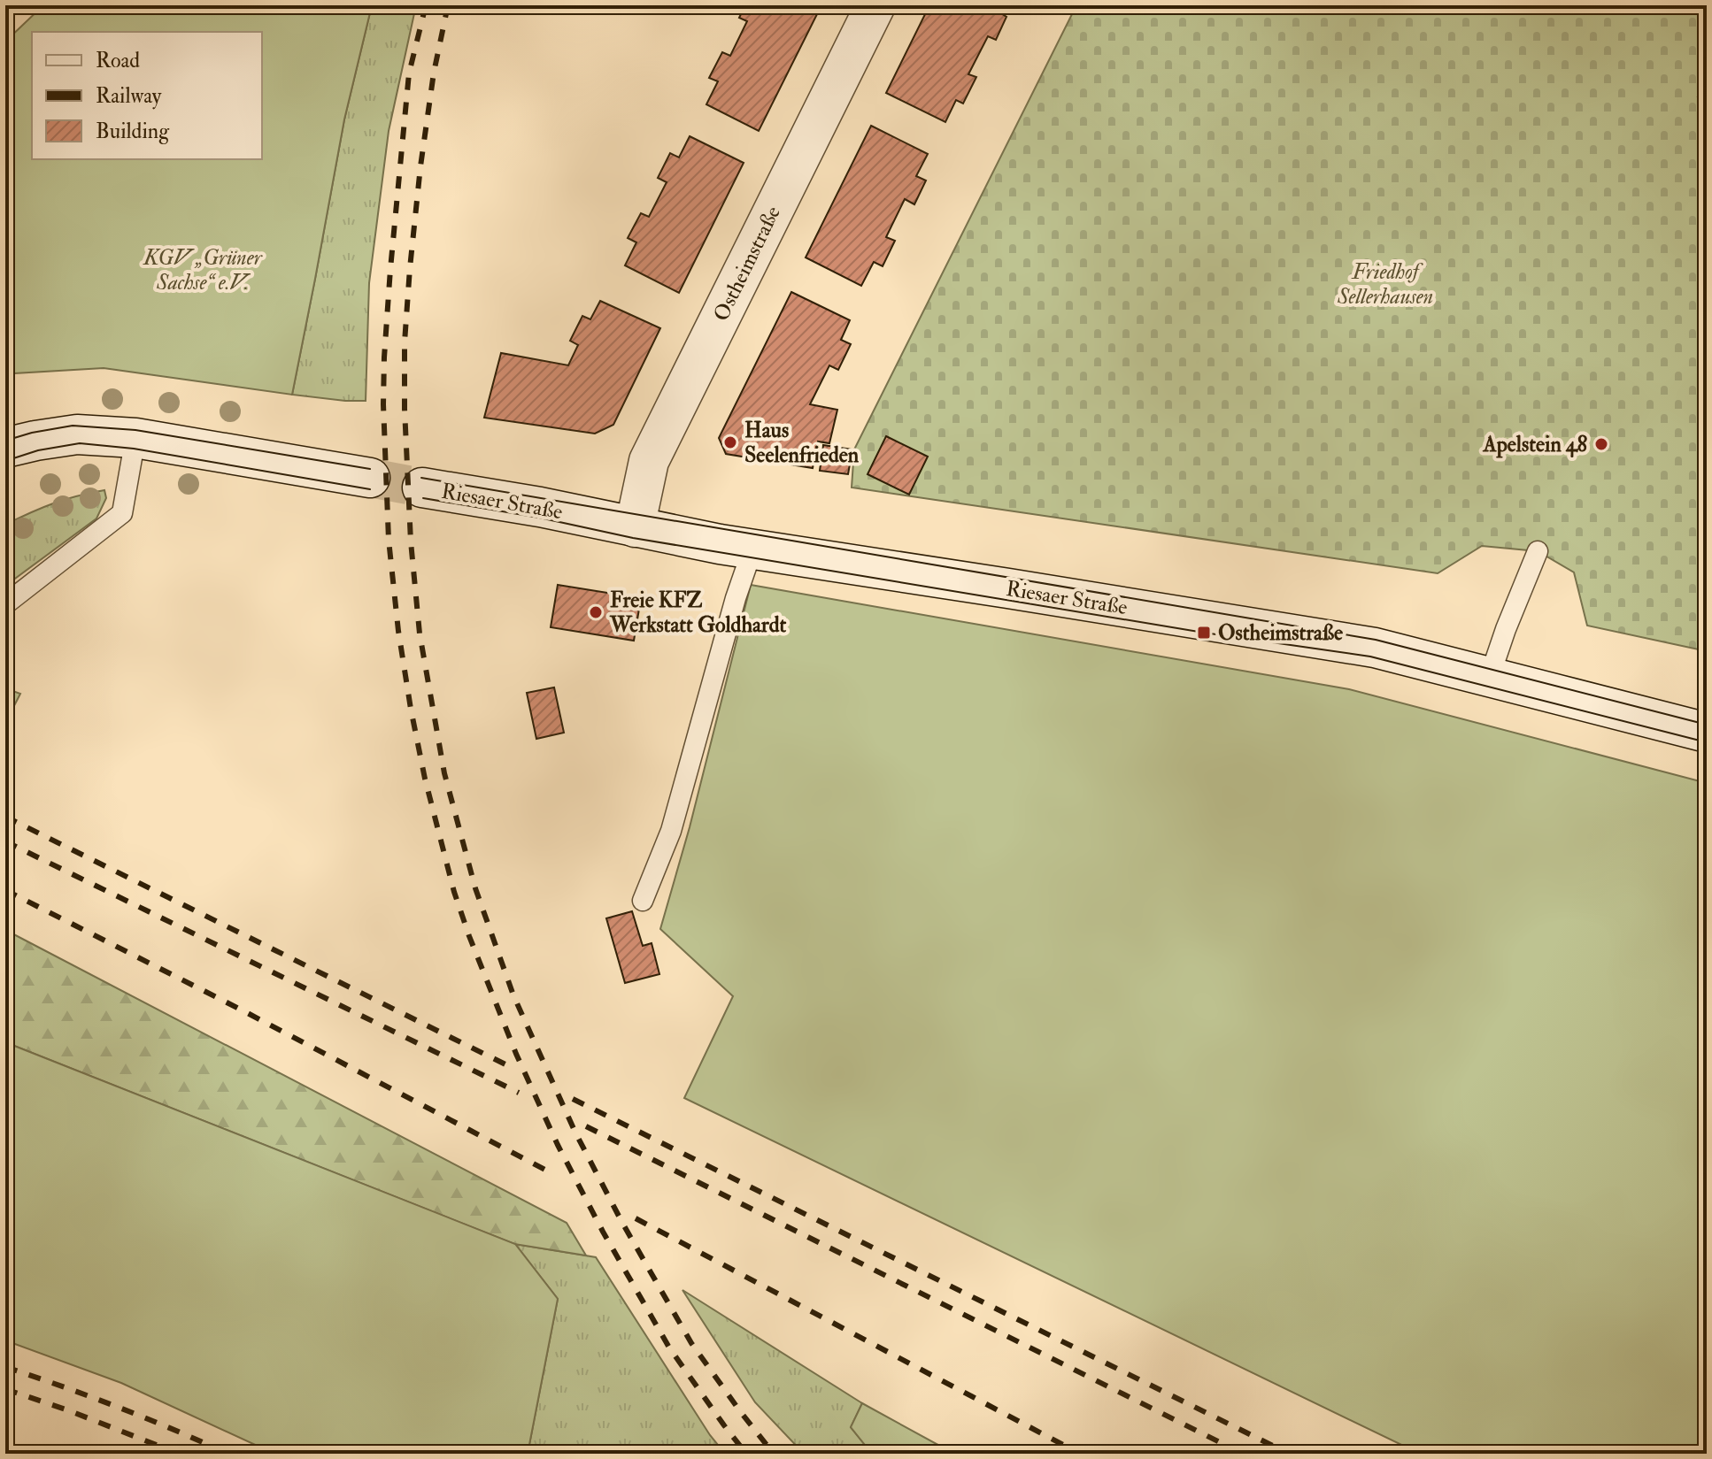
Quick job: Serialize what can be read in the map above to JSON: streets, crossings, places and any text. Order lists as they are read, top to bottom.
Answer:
{
  "streets": {
    "main road": ["Ostheimstraße", "Riesaer Straße"]
  },
  "crossings": [
    ["Ostheimstraße", "Riesaer Straße"]
  ],
  "parks": ["KGV „Grüner Sachse“ e.V.", "Friedhof Sellerhausen"],
  "places": {
    "other": ["Haus Seelenfrieden", "Apelstein 48", "Freie KFZ Werkstatt Goldhardt"],
    "transit": ["Ostheimstraße"]
  },
  "legend": ["Road", "Railway", "Building"]
}
